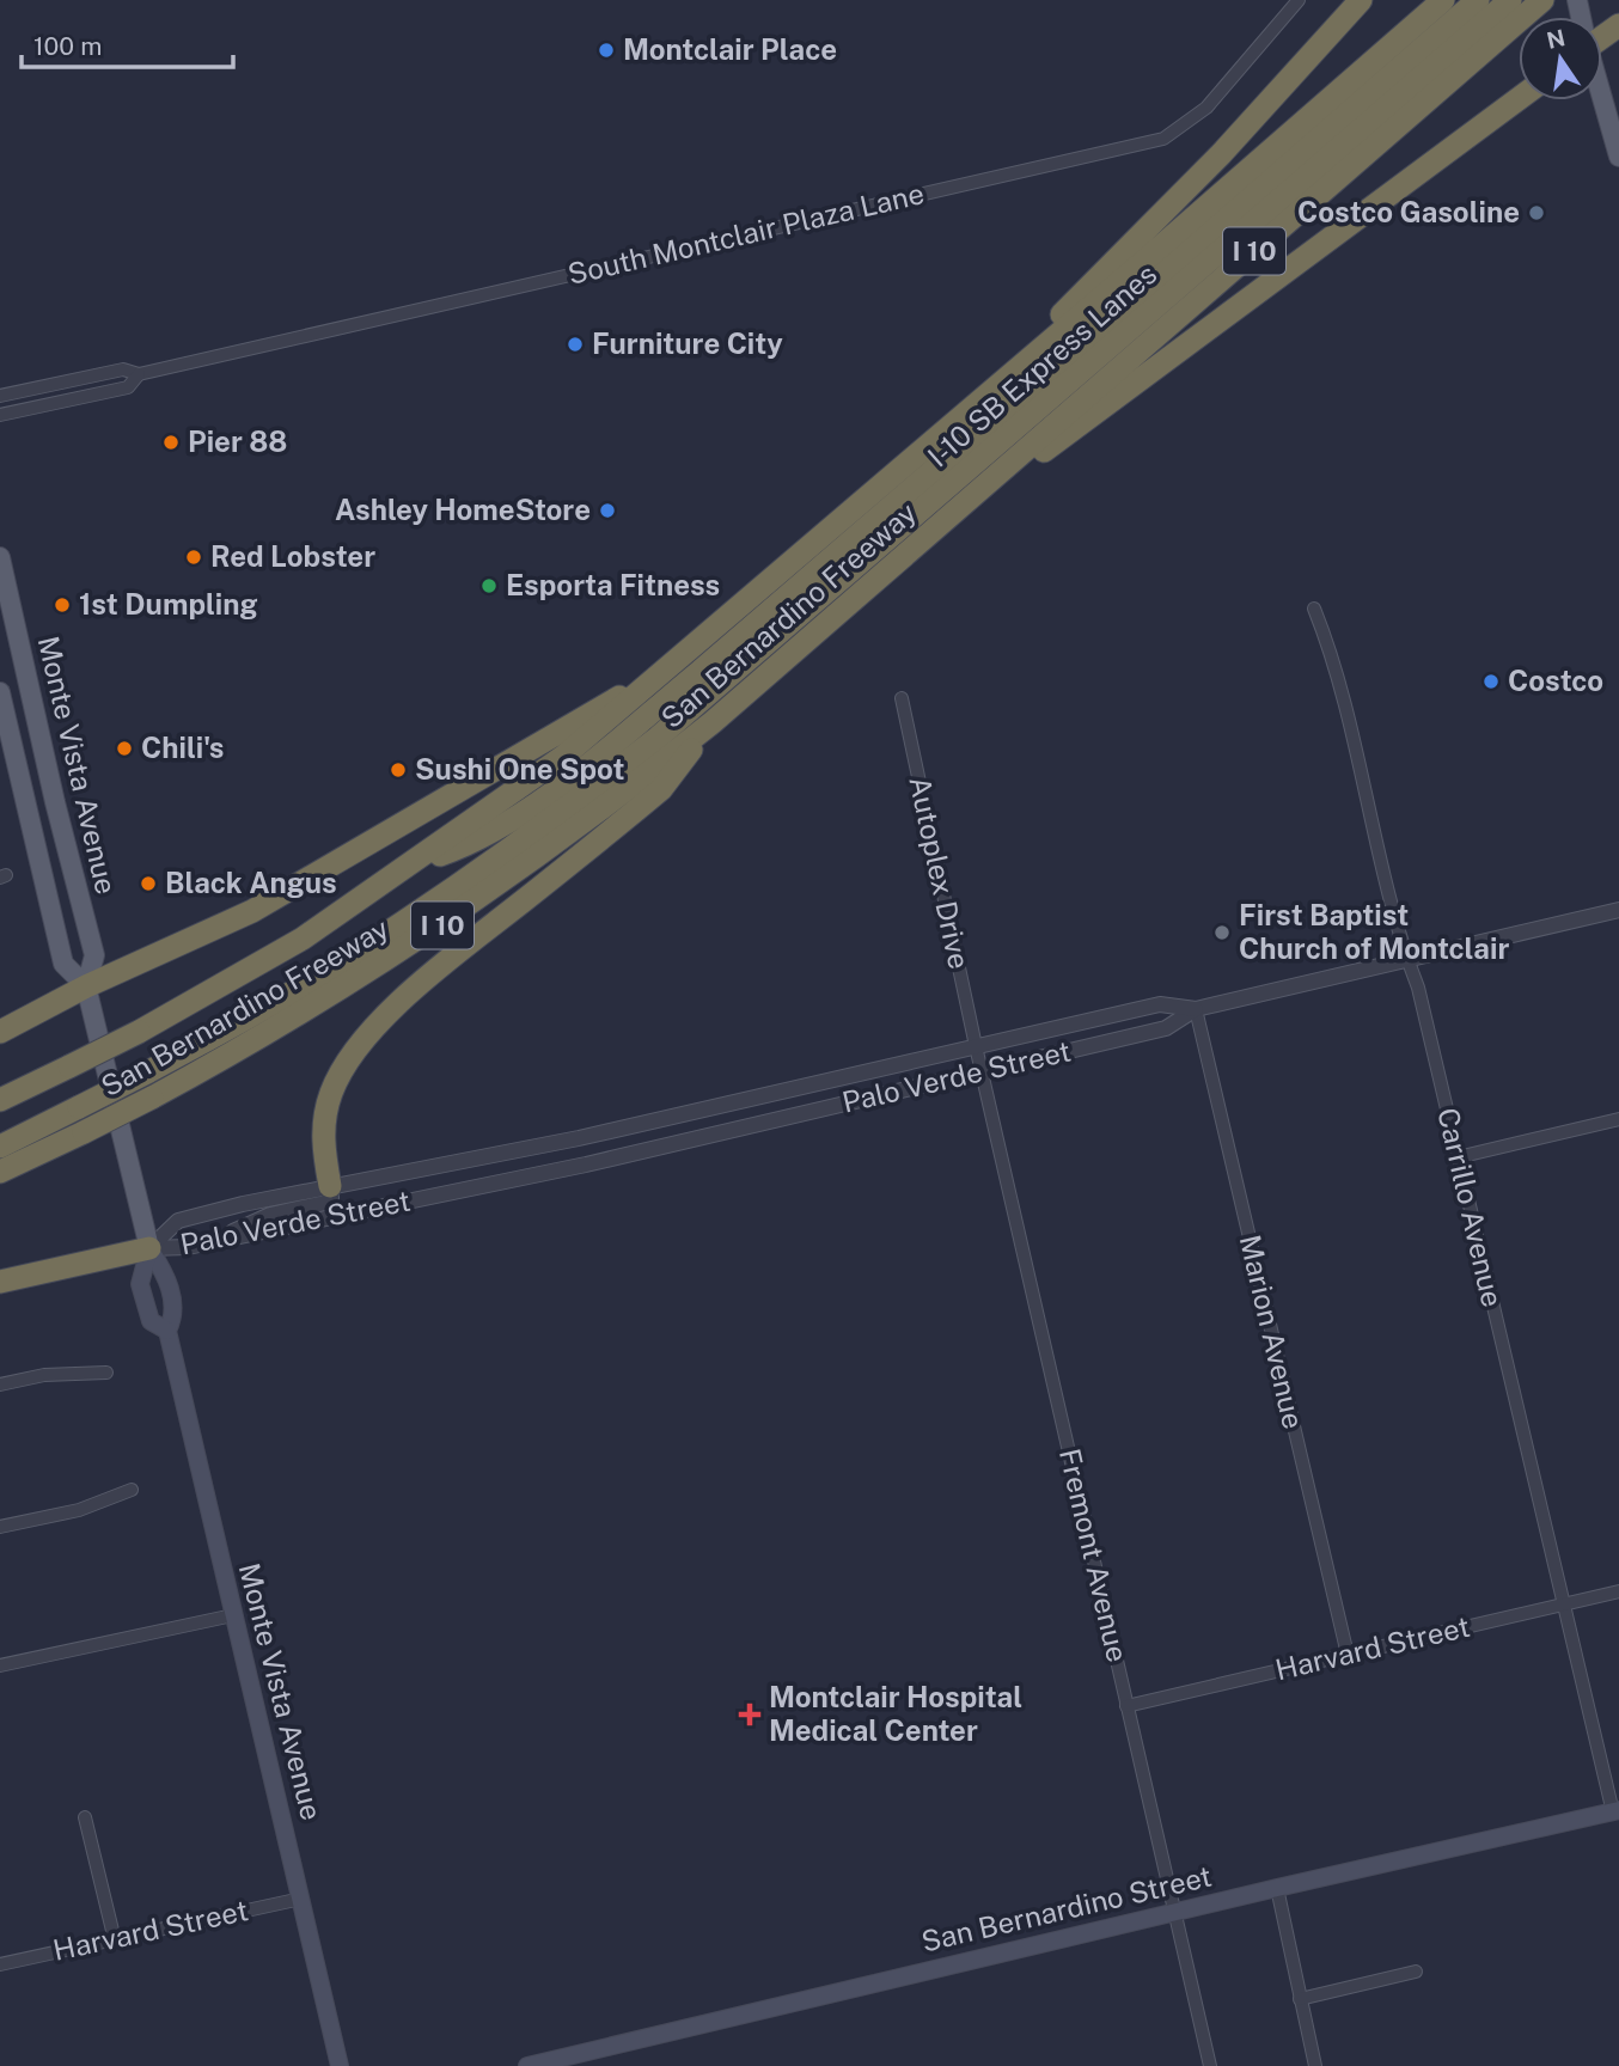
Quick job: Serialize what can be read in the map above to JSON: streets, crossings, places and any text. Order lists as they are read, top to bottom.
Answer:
{
  "streets": {
    "highway": ["I 10", "I-10 SB Express Lanes", "San Bernardino Freeway"],
    "main road": ["Monte Vista Avenue", "San Bernardino Street"],
    "street": [
      "South Montclair Plaza Lane",
      "Autoplex Drive",
      "Palo Verde Street",
      "Carrillo Avenue",
      "Marion Avenue",
      "Fremont Avenue",
      "Harvard Street"
    ]
  },
  "crossings": [
    ["I-10 SB Express Lanes", "San Bernardino Freeway"],
    ["Monte Vista Avenue", "Palo Verde Street"],
    ["Monte Vista Avenue", "Harvard Street"],
    ["Autoplex Drive", "Palo Verde Street"],
    ["Autoplex Drive", "Fremont Avenue"],
    ["Palo Verde Street", "Carrillo Avenue"],
    ["Palo Verde Street", "Marion Avenue"],
    ["Palo Verde Street", "Fremont Avenue"],
    ["Carrillo Avenue", "Harvard Street"],
    ["Carrillo Avenue", "San Bernardino Street"],
    ["Marion Avenue", "Harvard Street"],
    ["Fremont Avenue", "Harvard Street"],
    ["Fremont Avenue", "San Bernardino Street"]
  ],
  "places": {
    "other": [
      "Montclair Place",
      "Costco Gasoline",
      "Furniture City",
      "Pier 88",
      "Ashley HomeStore",
      "Red Lobster",
      "Esporta Fitness",
      "1st Dumpling",
      "Costco",
      "Chili's",
      "Sushi One Spot",
      "Black Angus",
      "First Baptist Church of Montclair"
    ],
    "health": ["Montclair Hospital Medical Center"]
  },
  "scale_bar": "100 m",
  "north": "top"
}
